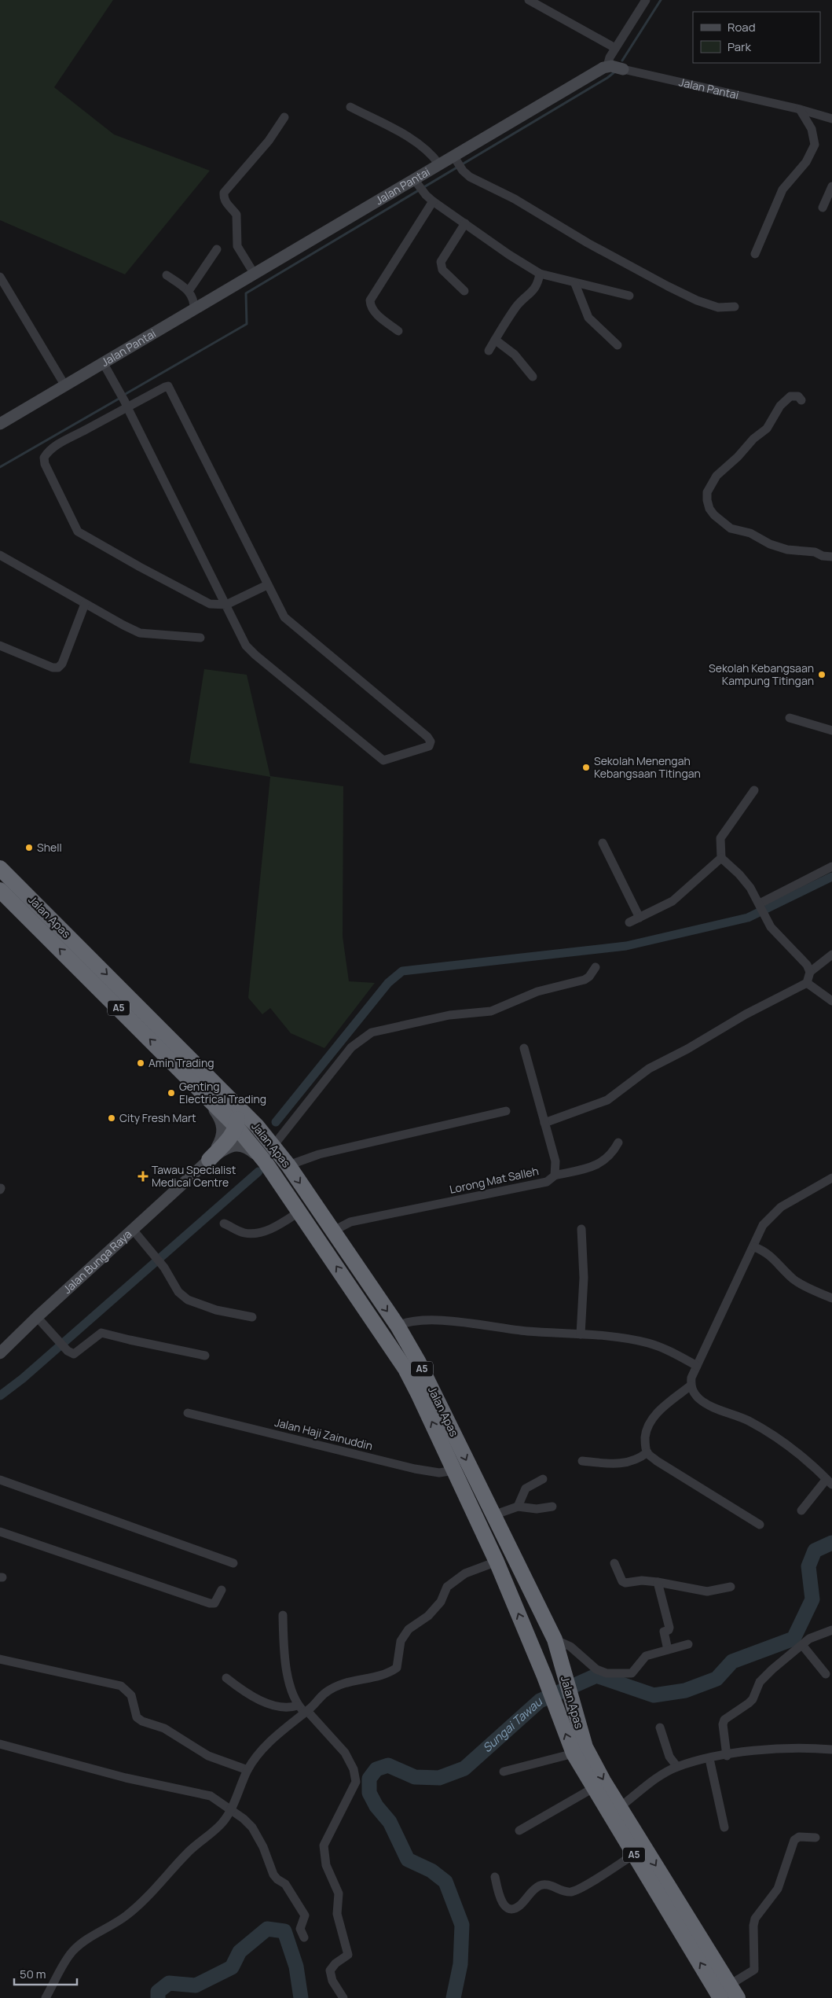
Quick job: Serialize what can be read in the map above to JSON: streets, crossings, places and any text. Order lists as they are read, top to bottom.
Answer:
{
  "streets": {
    "highway": ["Jalan Apas", "A5"],
    "street": [
      "Jalan Pantai",
      "Lorong Mat Salleh",
      "Jalan Bunga Raya",
      "Jalan Haji Zainuddin"
    ]
  },
  "crossings": [
    ["Jalan Apas", "Lorong Mat Salleh"],
    ["Jalan Apas", "Jalan Haji Zainuddin"]
  ],
  "water": ["Sungai Tawau"],
  "places": {
    "other": [
      "Sekolah Kebangsaan Kampung Titingan",
      "Sekolah Menengah Kebangsaan Titingan",
      "Shell",
      "Amin Trading",
      "Genting Electrical Trading",
      "City Fresh Mart"
    ],
    "health": ["Tawau Specialist Medical Centre"]
  },
  "legend": ["Road", "Park"],
  "scale_bar": "50 m"
}
